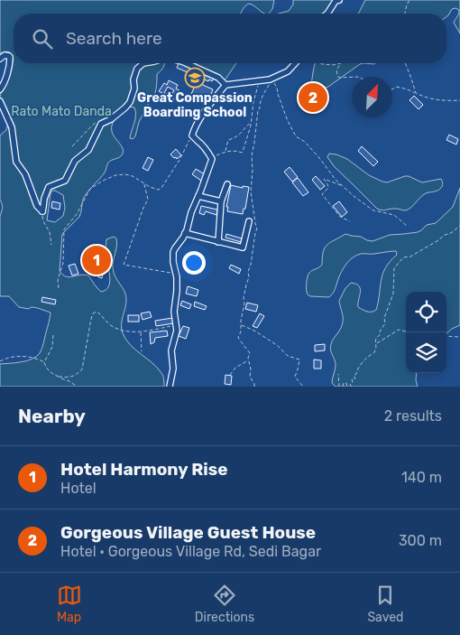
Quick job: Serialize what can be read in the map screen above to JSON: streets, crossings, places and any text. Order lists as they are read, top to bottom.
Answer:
{
  "parks": ["Rato Mato Danda"],
  "places": {
    "school or university": ["Great Compassion Boarding School"]
  },
  "north": "top right",
  "page": {
    "search": "Search here",
    "pins": ["2", "1"],
    "heading": ["Nearby", "2 results"],
    "list": [
      {
        "mark": "1",
        "name": "Hotel Harmony Rise",
        "note": "Hotel",
        "value": "140 m"
      },
      {
        "mark": "2",
        "name": "Gorgeous Village Guest House",
        "note": "Hotel · Gorgeous Village Rd, Sedi Bagar",
        "value": "300 m"
      }
    ],
    "nav": ["Map", "Directions", "Saved"]
  }
}
